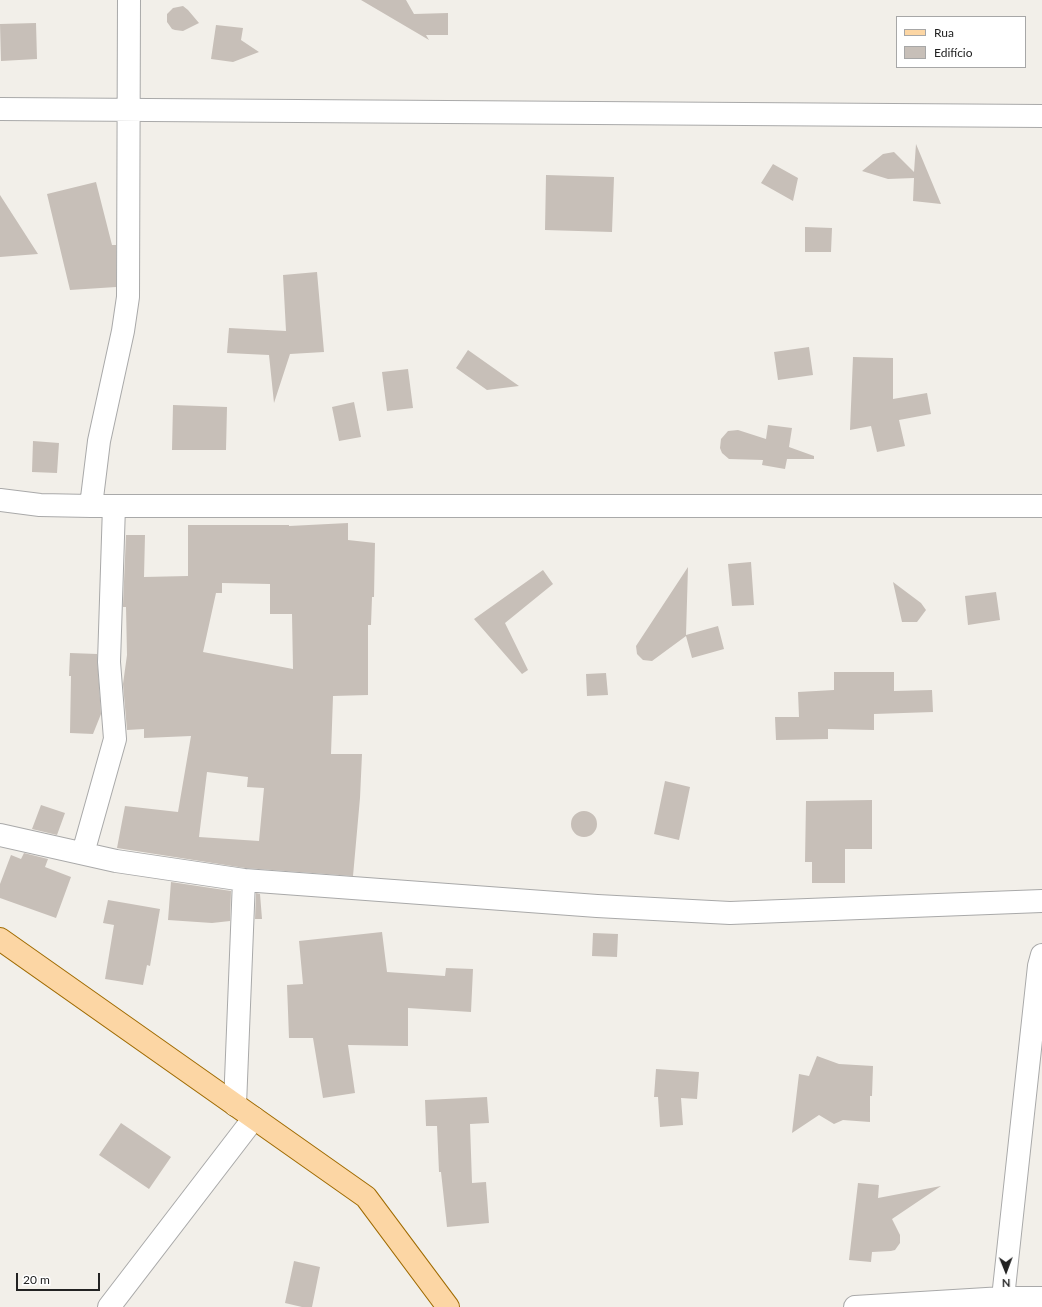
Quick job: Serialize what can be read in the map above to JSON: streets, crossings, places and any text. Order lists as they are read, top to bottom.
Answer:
{
  "legend": ["Rua", "Edifício"],
  "scale_bar": "20 m",
  "north": "bottom"
}
